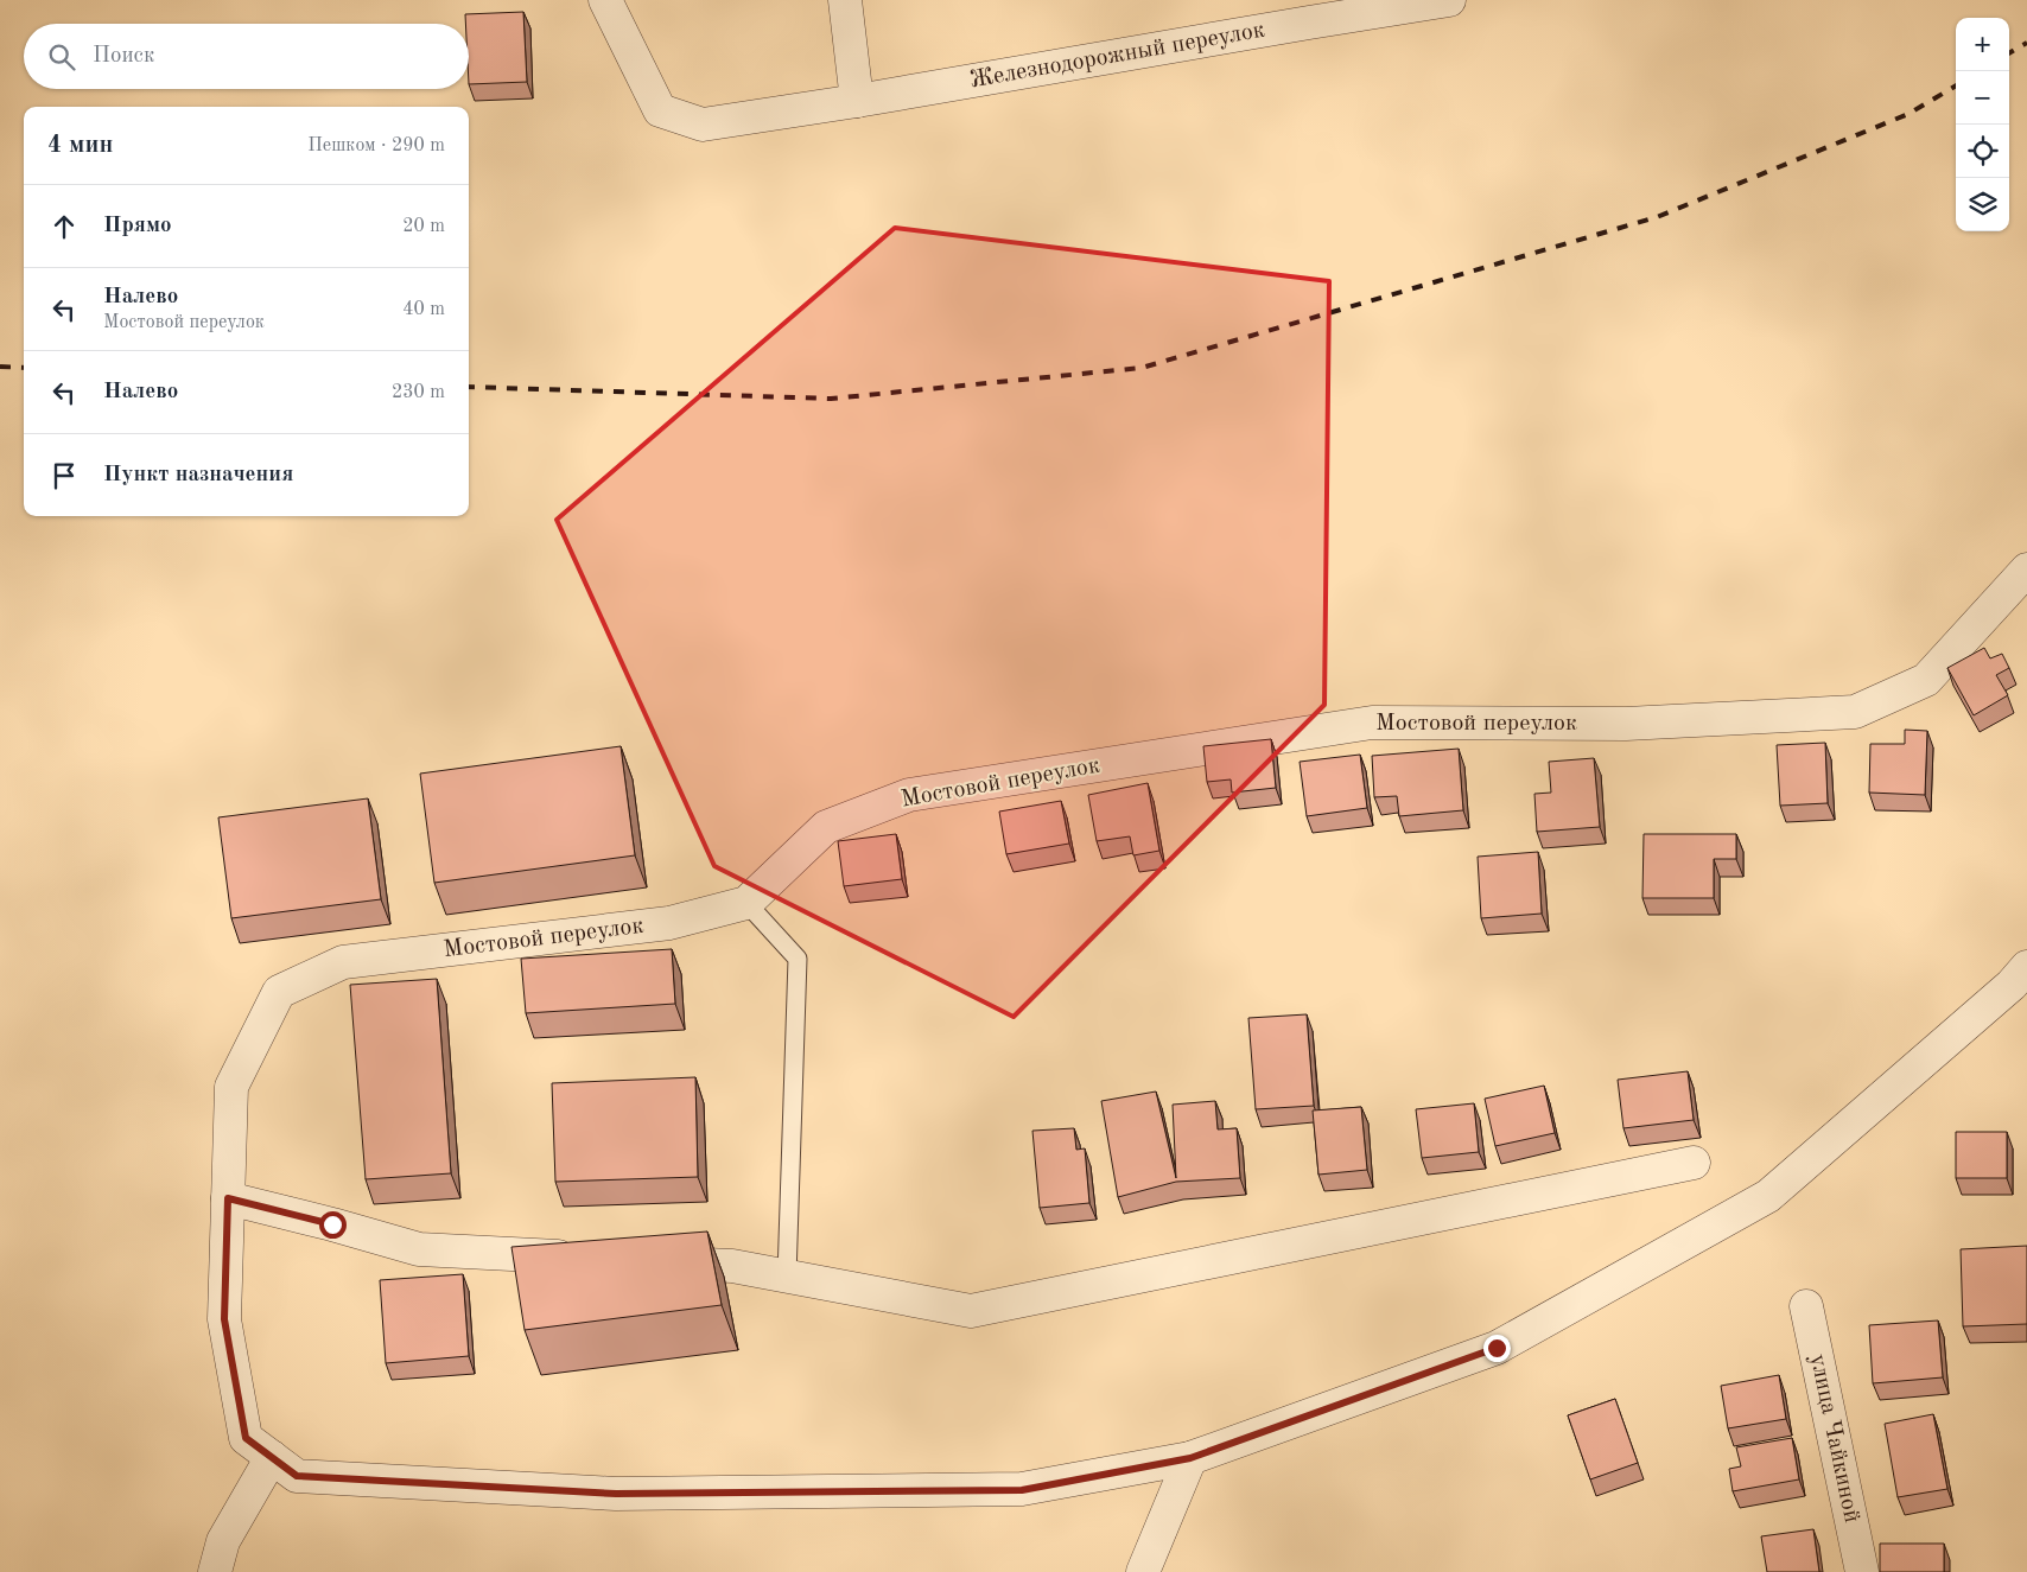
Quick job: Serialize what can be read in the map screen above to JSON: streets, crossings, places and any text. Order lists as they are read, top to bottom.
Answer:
{
  "streets": {
    "street": ["Железнодорожный переулок", "Мостовой переулок", "улица Чайкиной"]
  },
  "page": {
    "map_buttons": ["+", "−"],
    "search": "Поиск",
    "heading": ["4 мин", "Пешком · 290 m"],
    "list": [
      ["Прямо", "20 m"],
      ["Налево", "Мостовой переулок", "40 m"],
      ["Налево", "230 m"],
      "Пункт назначения"
    ]
  }
}
